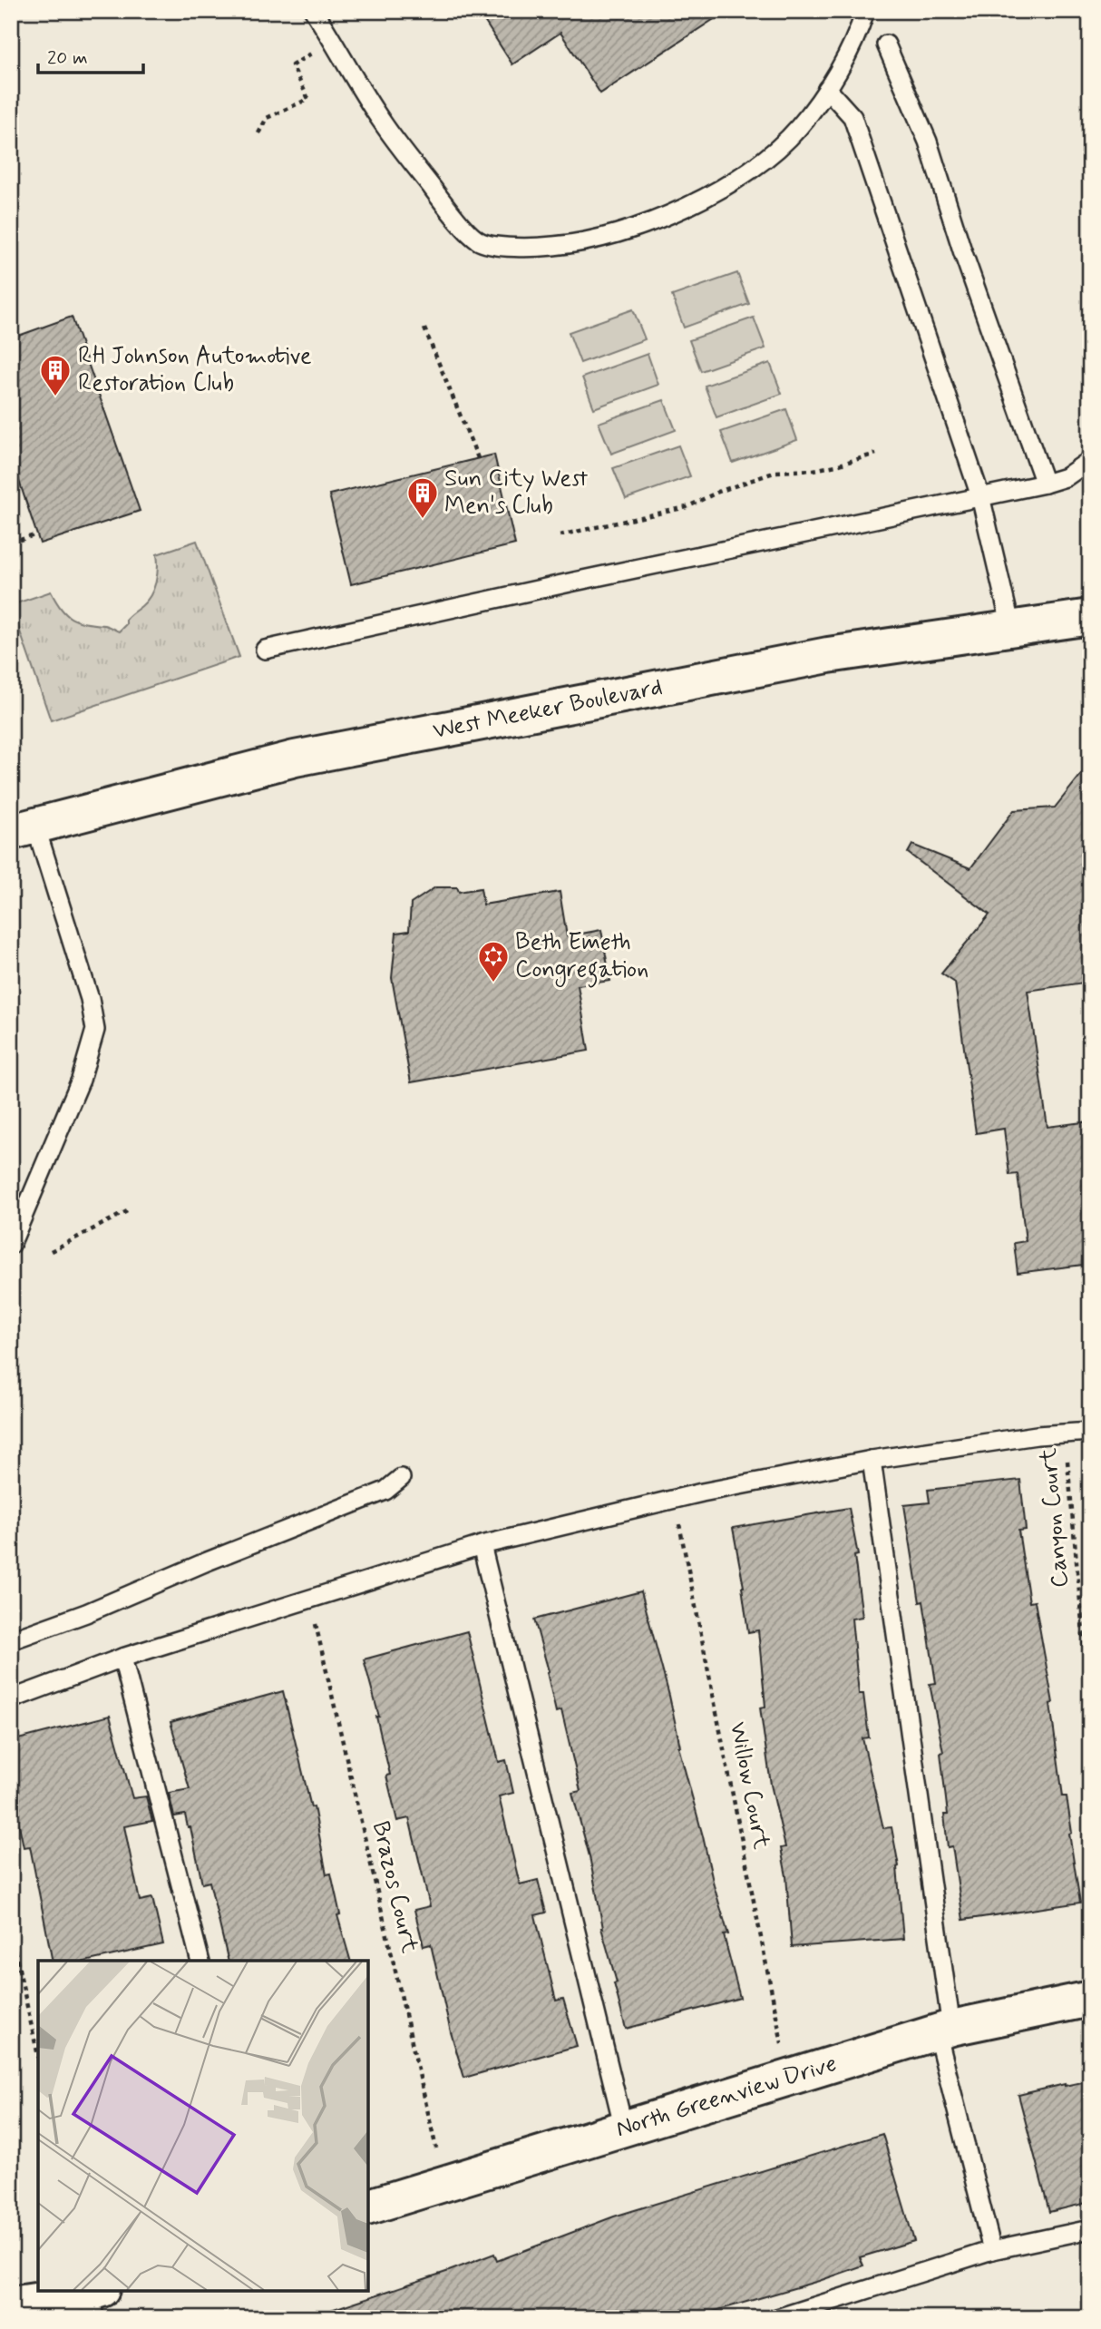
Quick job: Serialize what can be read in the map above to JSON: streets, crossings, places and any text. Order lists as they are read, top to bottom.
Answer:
{
  "streets": {
    "street": ["West Meeker Boulevard", "North Greenview Drive"],
    "path": ["Canyon Court", "Willow Court", "Brazos Court"]
  },
  "crossings": [
    ["Willow Court", "North Greenview Drive"],
    ["Brazos Court", "North Greenview Drive"]
  ],
  "places": {
    "building": ["RH Johnson Automotive Restoration Club", "Sun City West Men's Club"],
    "synagogue": ["Beth Emeth Congregation"]
  },
  "scale_bar": "20 m"
}
